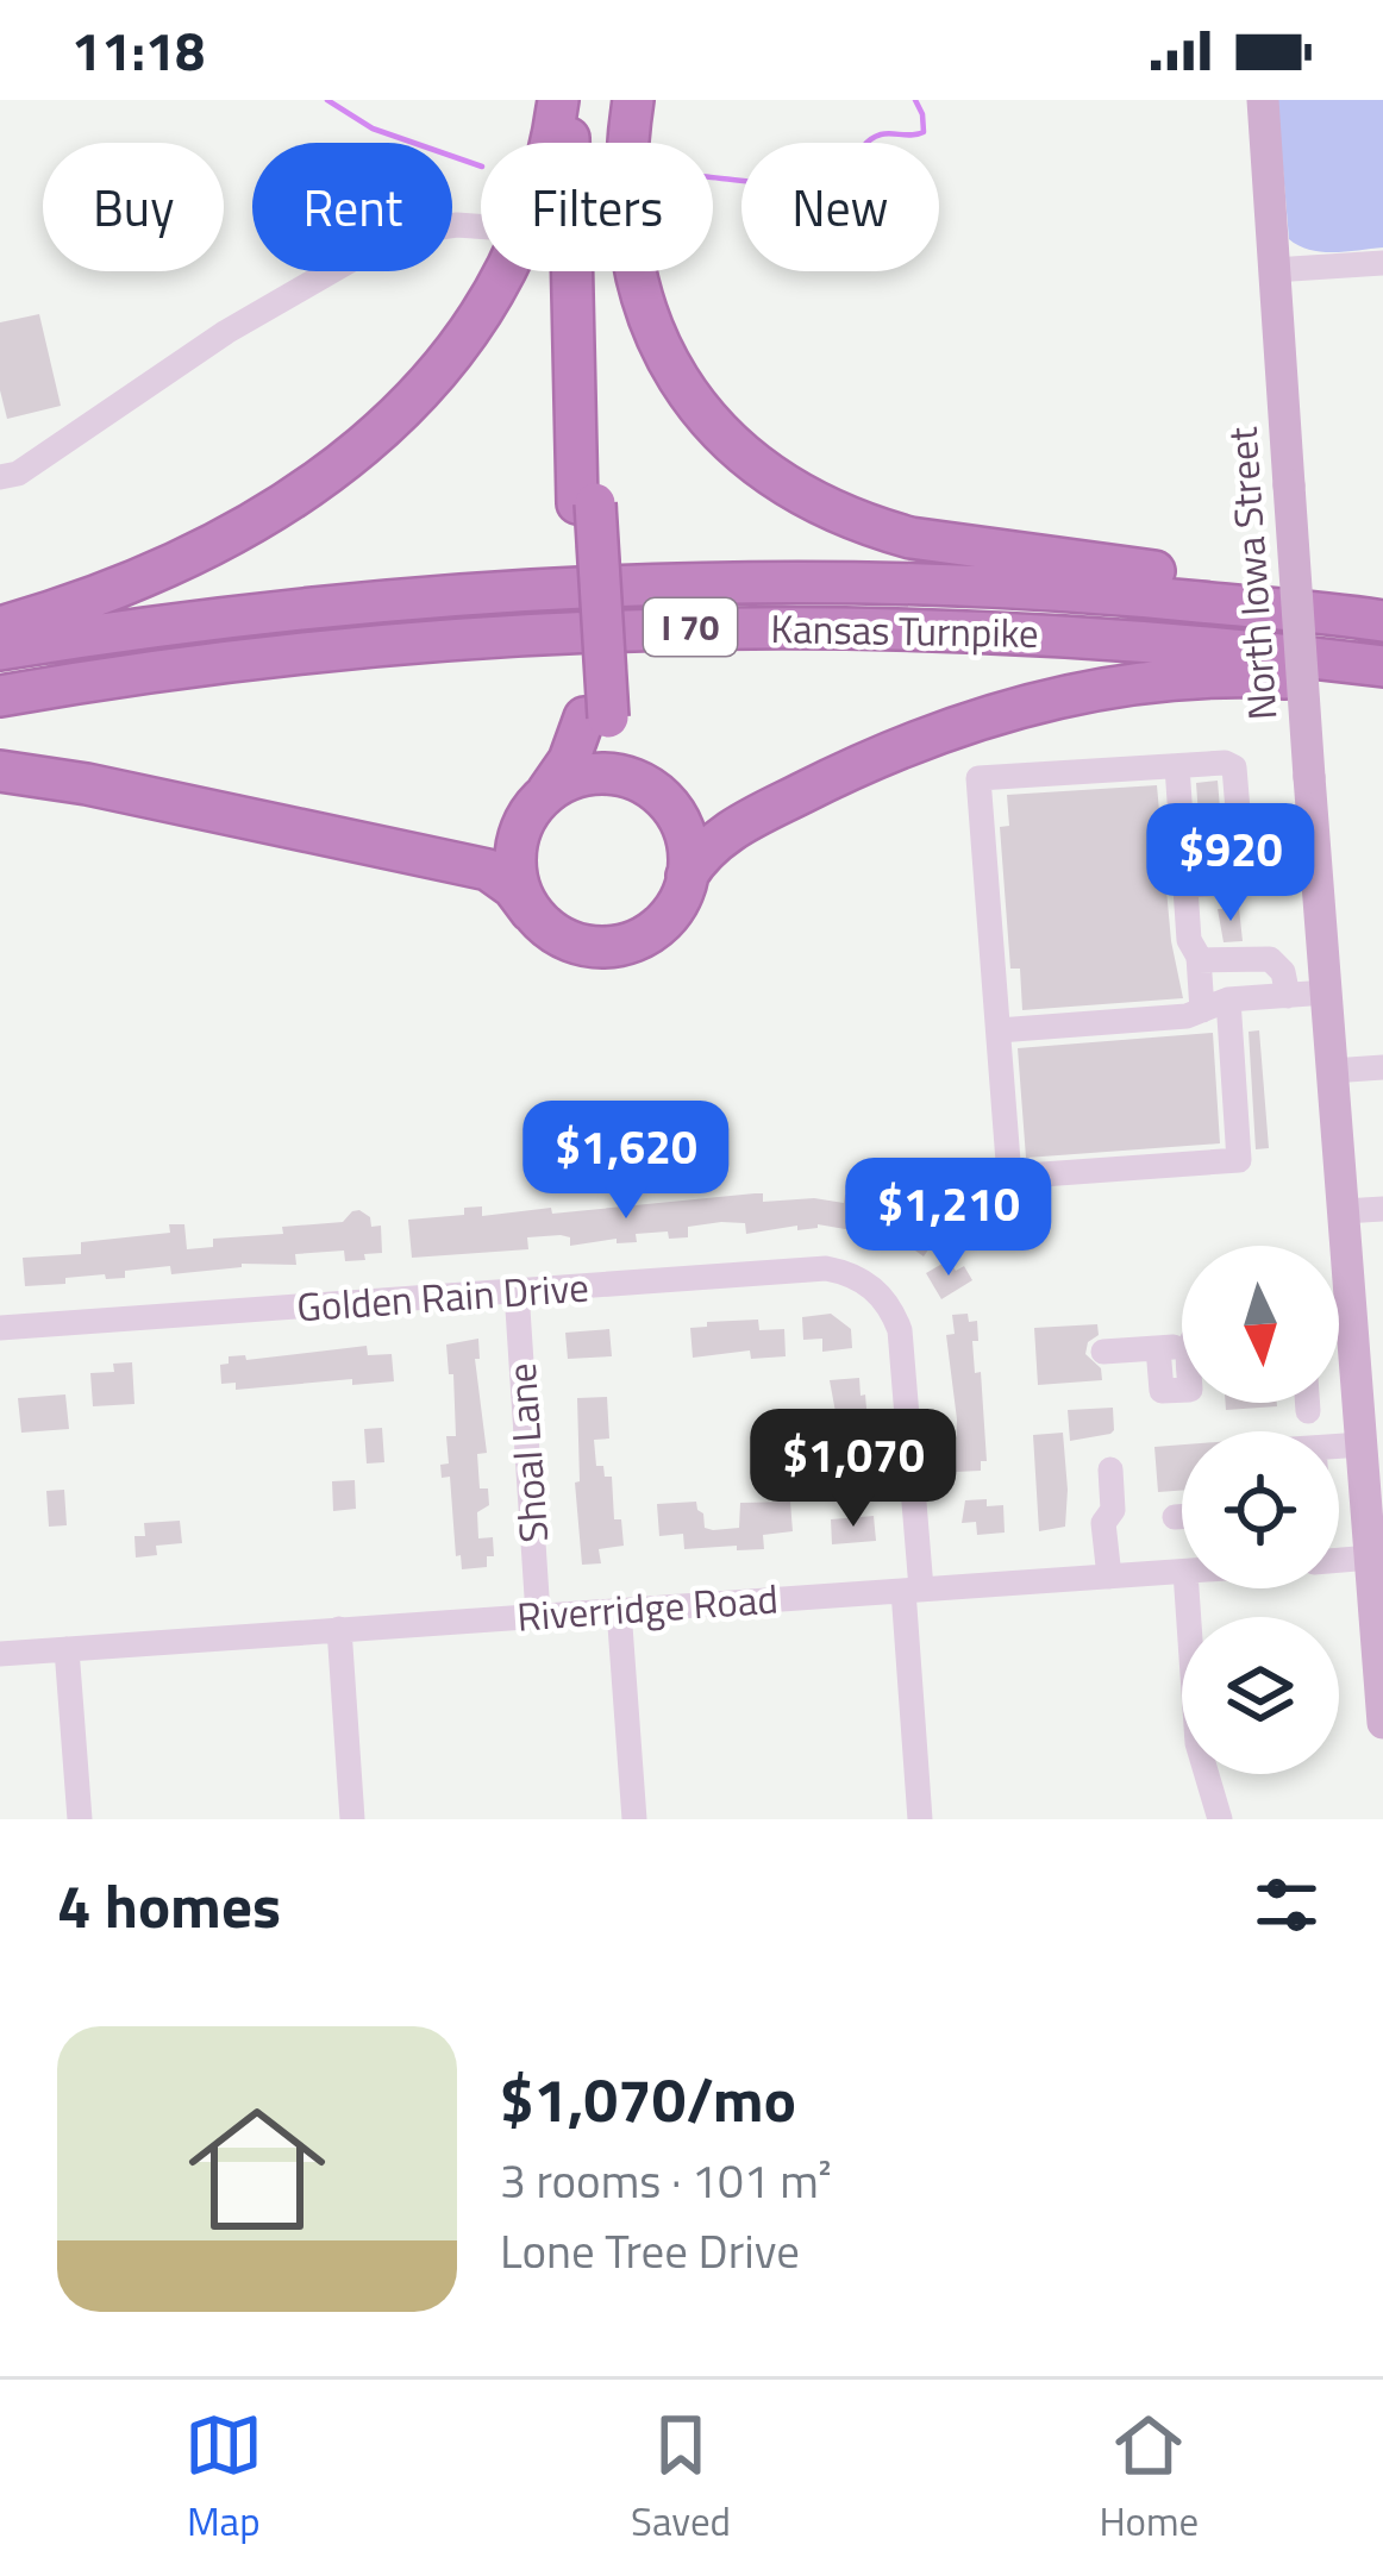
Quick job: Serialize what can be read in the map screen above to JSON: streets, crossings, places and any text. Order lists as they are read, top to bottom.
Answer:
{
  "streets": {
    "highway": ["I 70", "Kansas Turnpike"],
    "main road": ["North Iowa Street"],
    "street": ["Golden Rain Drive", "Shoal Lane", "Riverridge Road"]
  },
  "crossings": [
    ["Golden Rain Drive", "Shoal Lane"],
    ["Golden Rain Drive", "Riverridge Road"],
    ["Shoal Lane", "Riverridge Road"]
  ],
  "north": "bottom",
  "page": {
    "status": "11:18",
    "chip": [
      "Buy",
      "Rent",
      "Filters",
      "New"
    ],
    "price": [
      "$920",
      "$1,620",
      "$1,210",
      "$1,070"
    ],
    "heading": "4 homes",
    "list": [
      {
        "name": "$1,070/mo",
        "note": "3 rooms · 101 m² · Lone Tree Drive"
      }
    ],
    "tabs": ["Map", "Saved", "Home"]
  }
}
